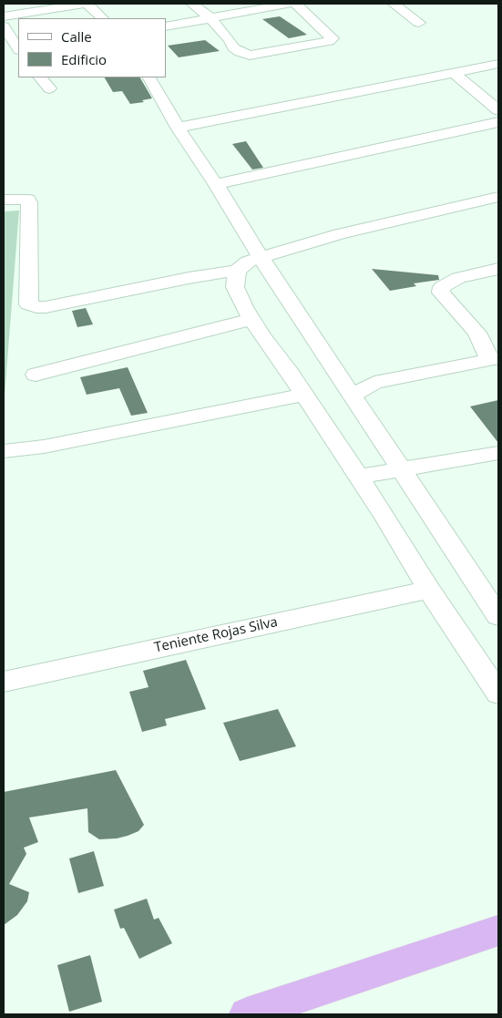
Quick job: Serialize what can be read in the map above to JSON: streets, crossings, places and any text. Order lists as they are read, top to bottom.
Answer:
{
  "streets": {
    "street": ["Teniente Rojas Silva"]
  },
  "legend": ["Calle", "Edificio"]
}
